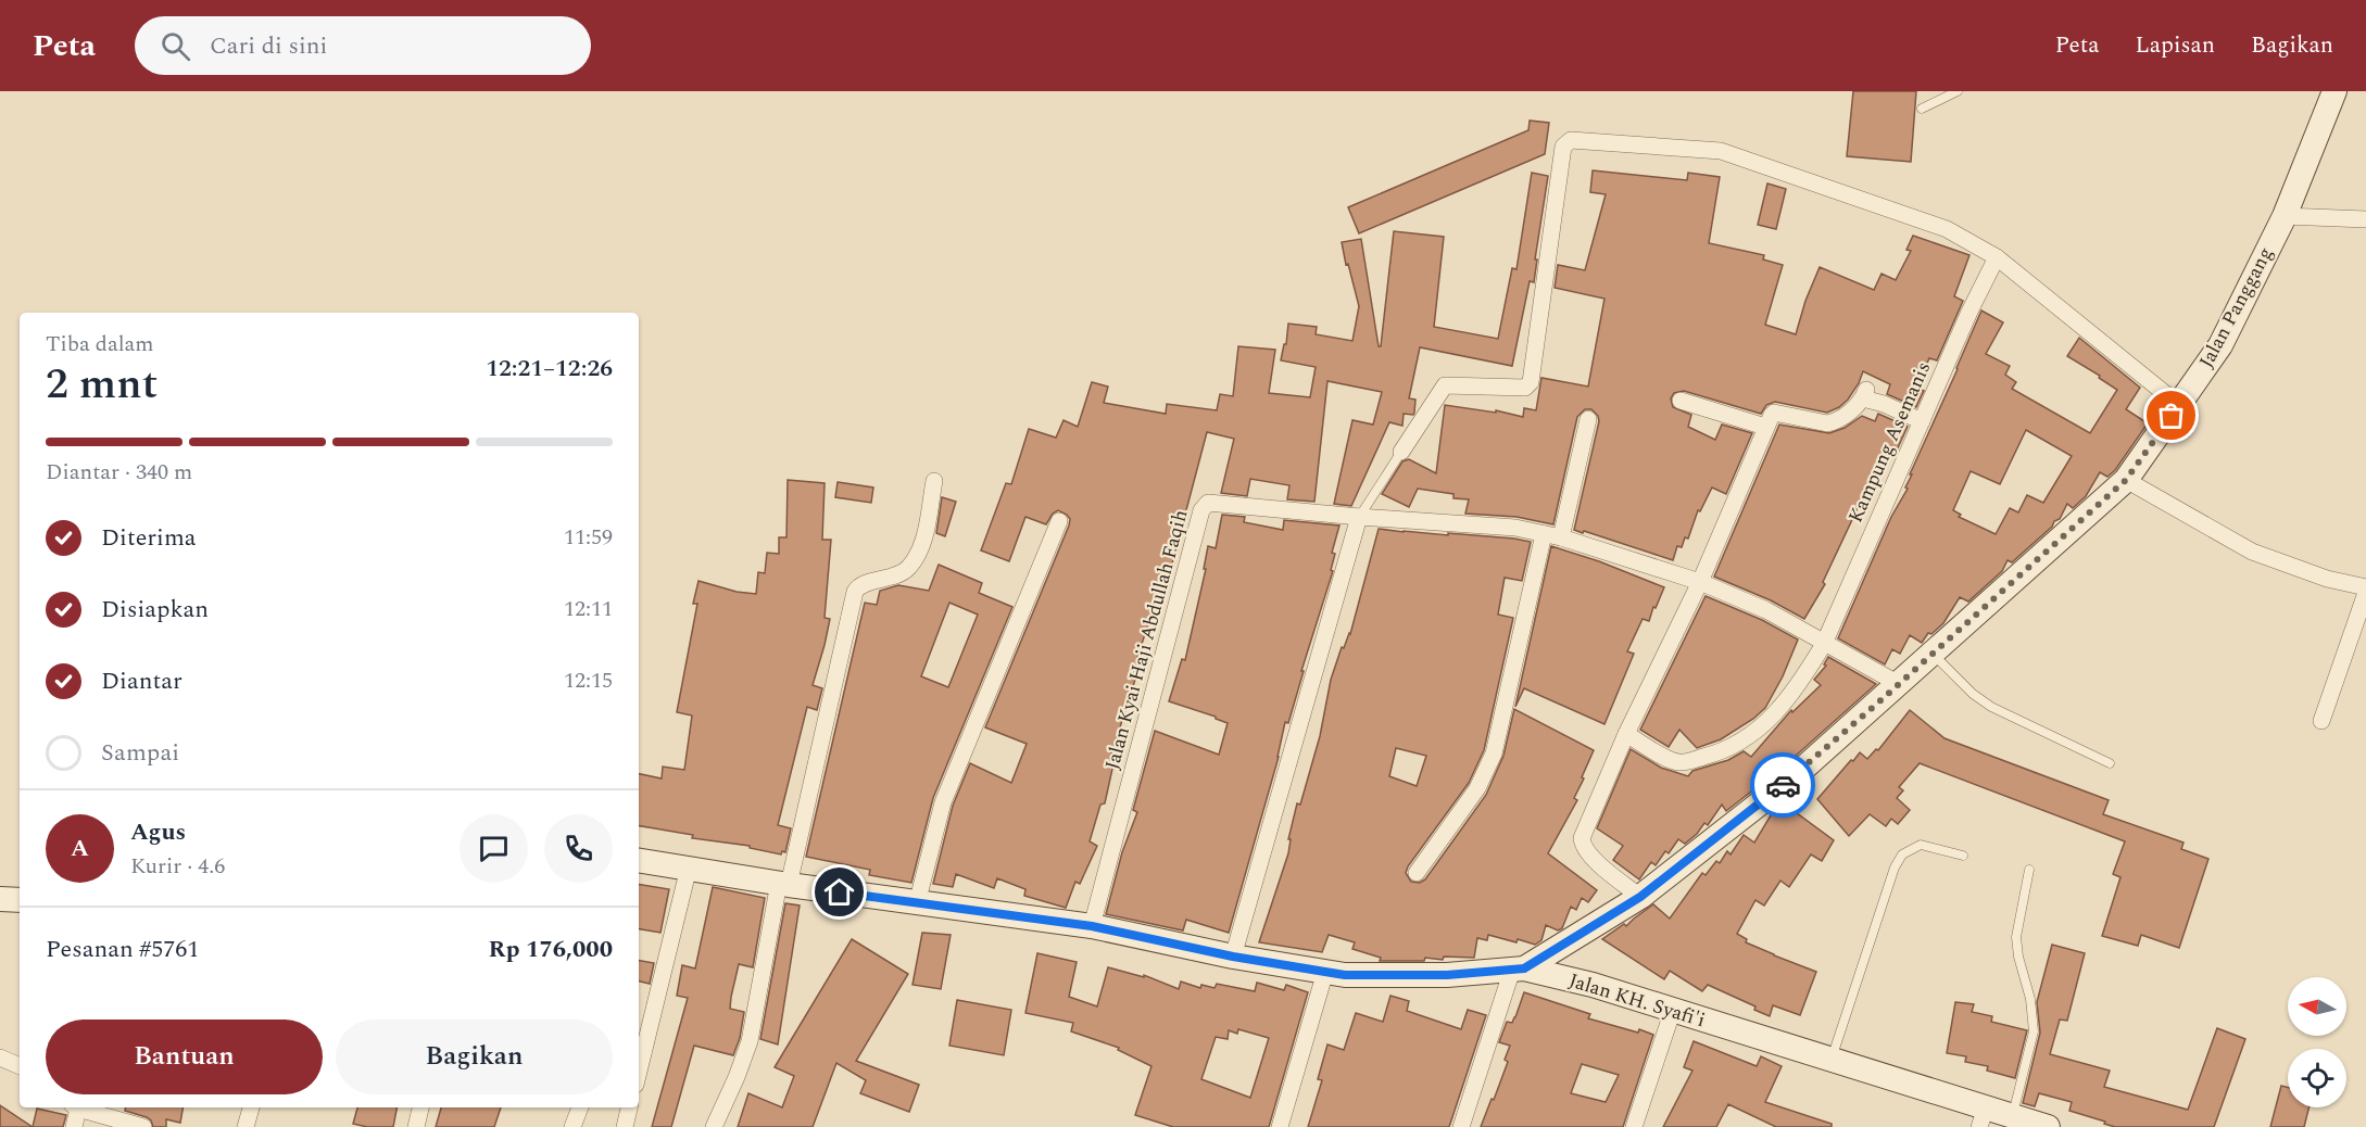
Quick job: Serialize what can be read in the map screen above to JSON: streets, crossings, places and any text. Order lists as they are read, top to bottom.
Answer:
{
  "streets": {
    "main road": ["Jalan Panggang", "Jalan KH. Syafi'i"],
    "street": ["Kampung Asemanis", "Jalan Kyai Haji Abdullah Faqih"]
  },
  "crossings": [
    ["Jalan Panggang", "Jalan Kyai Haji Abdullah Faqih"],
    ["Jalan Panggang", "Jalan KH. Syafi'i"],
    ["Kampung Asemanis", "Jalan Kyai Haji Abdullah Faqih"],
    ["Jalan Kyai Haji Abdullah Faqih", "Jalan KH. Syafi'i"]
  ],
  "north": "left",
  "page": {
    "header": "Peta",
    "search": "Cari di sini",
    "nav": ["Peta", "Lapisan", "Bagikan"],
    "heading": ["2 mnt", "Tiba dalam", "12:21–12:26"],
    "panel": [
      "Agus",
      "Kurir · 4.6",
      "Pesanan #5761",
      "Rp 176,000"
    ],
    "bar": "Diantar · 340 m",
    "list": [
      ["Diterima", "11:59"],
      ["Disiapkan", "12:11"],
      ["Diantar", "12:15"],
      "Sampai"
    ],
    "round": "A",
    "buttons": ["Bantuan", "Bagikan"]
  }
}
